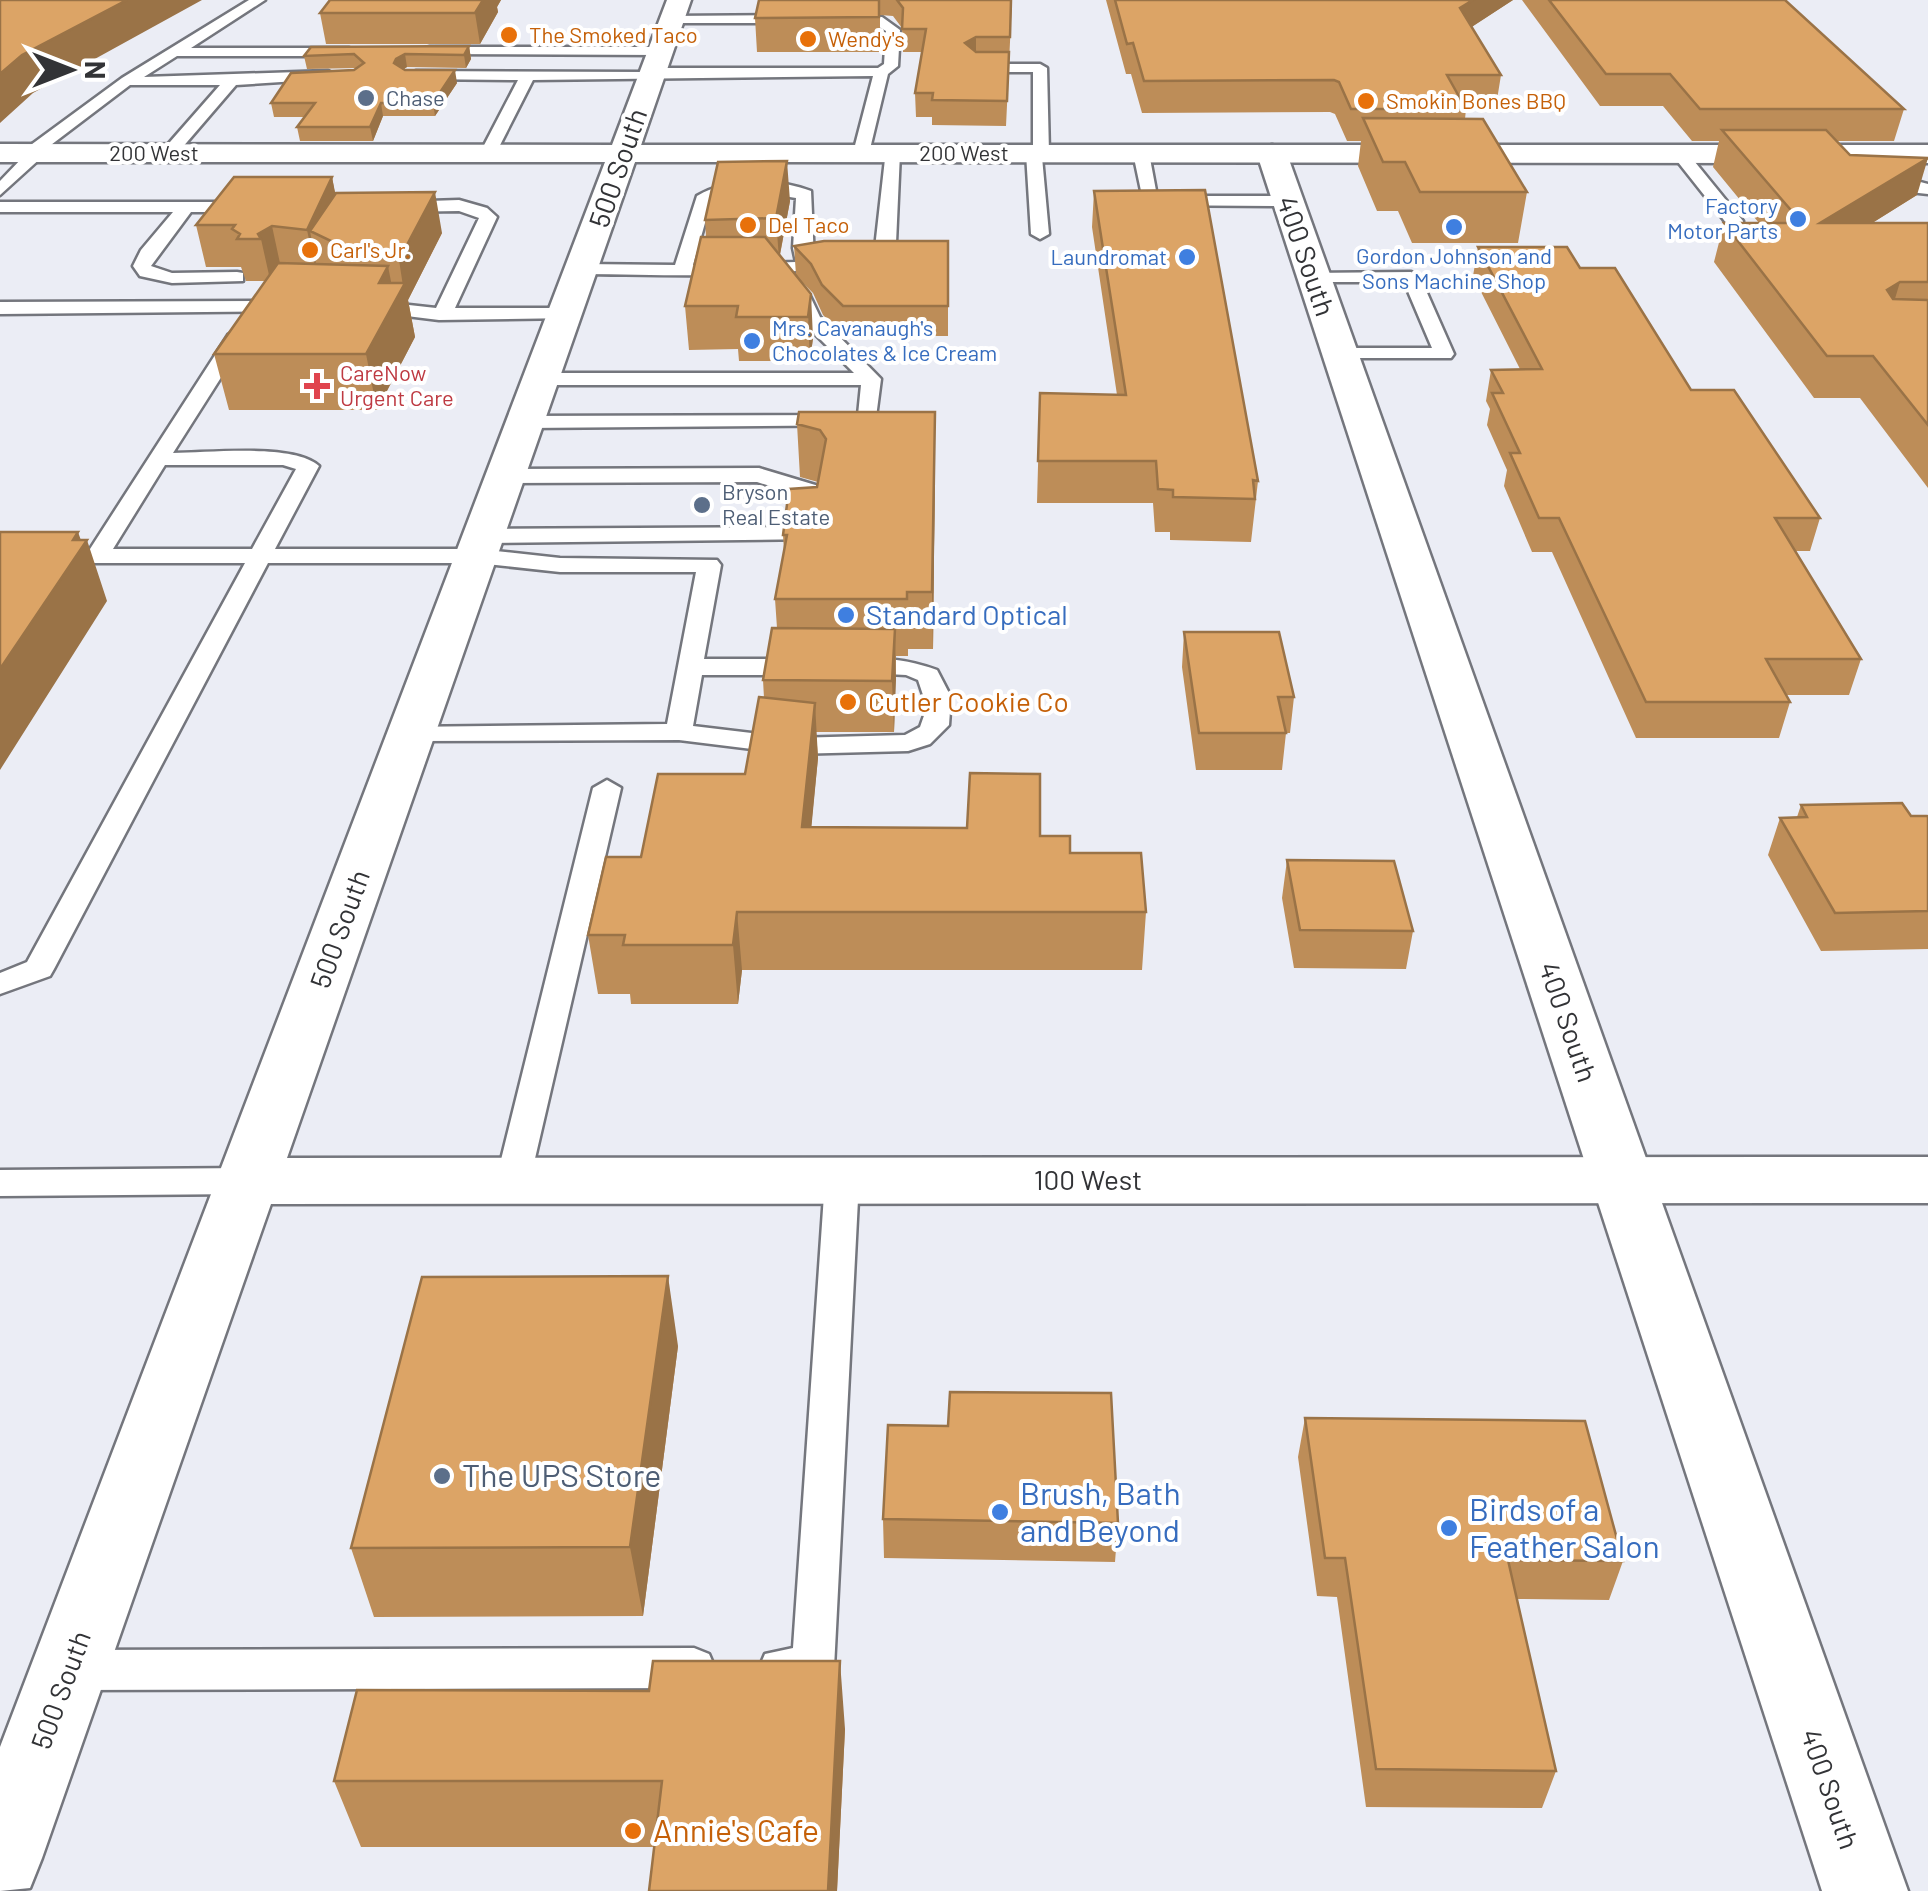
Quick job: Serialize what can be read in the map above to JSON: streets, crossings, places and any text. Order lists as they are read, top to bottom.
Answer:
{
  "streets": {
    "main road": [
      "200 West",
      "500 South",
      "400 South",
      "100 West"
    ]
  },
  "crossings": [
    ["200 West", "500 South"],
    ["200 West", "400 South"],
    ["500 South", "100 West"],
    ["400 South", "100 West"]
  ],
  "places": {
    "other": [
      "The Smoked Taco",
      "Wendy's",
      "Chase",
      "Smokin Bones BBQ",
      "Factory Motor Parts",
      "Del Taco",
      "Gordon Johnson and Sons Machine Shop",
      "Carl's Jr.",
      "Laundromat",
      "Mrs. Cavanaugh's Chocolates & Ice Cream",
      "Bryson Real Estate",
      "Standard Optical",
      "Cutler Cookie Co",
      "The UPS Store",
      "Brush, Bath and Beyond",
      "Birds of a Feather Salon",
      "Annie's Cafe"
    ],
    "health": ["CareNow Urgent Care"]
  },
  "north": "right"
}
